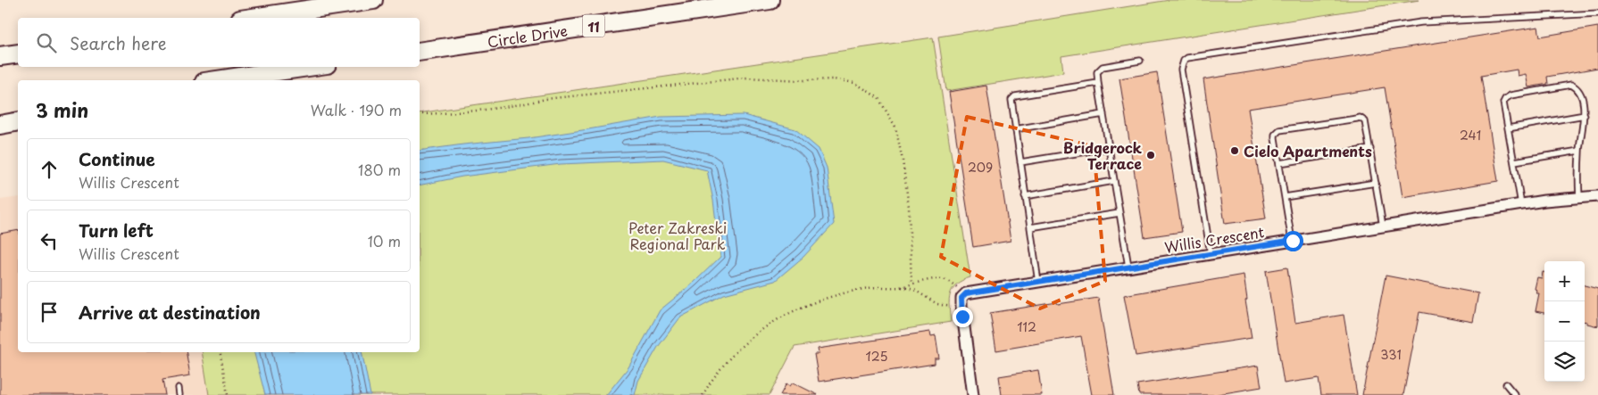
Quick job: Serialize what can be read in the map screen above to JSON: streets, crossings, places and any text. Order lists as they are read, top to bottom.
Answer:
{
  "streets": {
    "highway": ["11", "Circle Drive"],
    "street": ["Willis Crescent"]
  },
  "parks": ["Peter Zakreski Regional Park"],
  "places": ["Cielo Apartments", "Bridgerock Terrace"],
  "house_numbers": [
    "241",
    "209",
    "112",
    "331",
    "125"
  ],
  "page": {
    "search": "Search here",
    "heading": ["3 min", "Walk · 190 m"],
    "list": [
      ["Continue", "Willis Crescent", "180 m"],
      ["Turn left", "Willis Crescent", "10 m"],
      "Arrive at destination"
    ],
    "map_buttons": ["+", "−"]
  }
}
